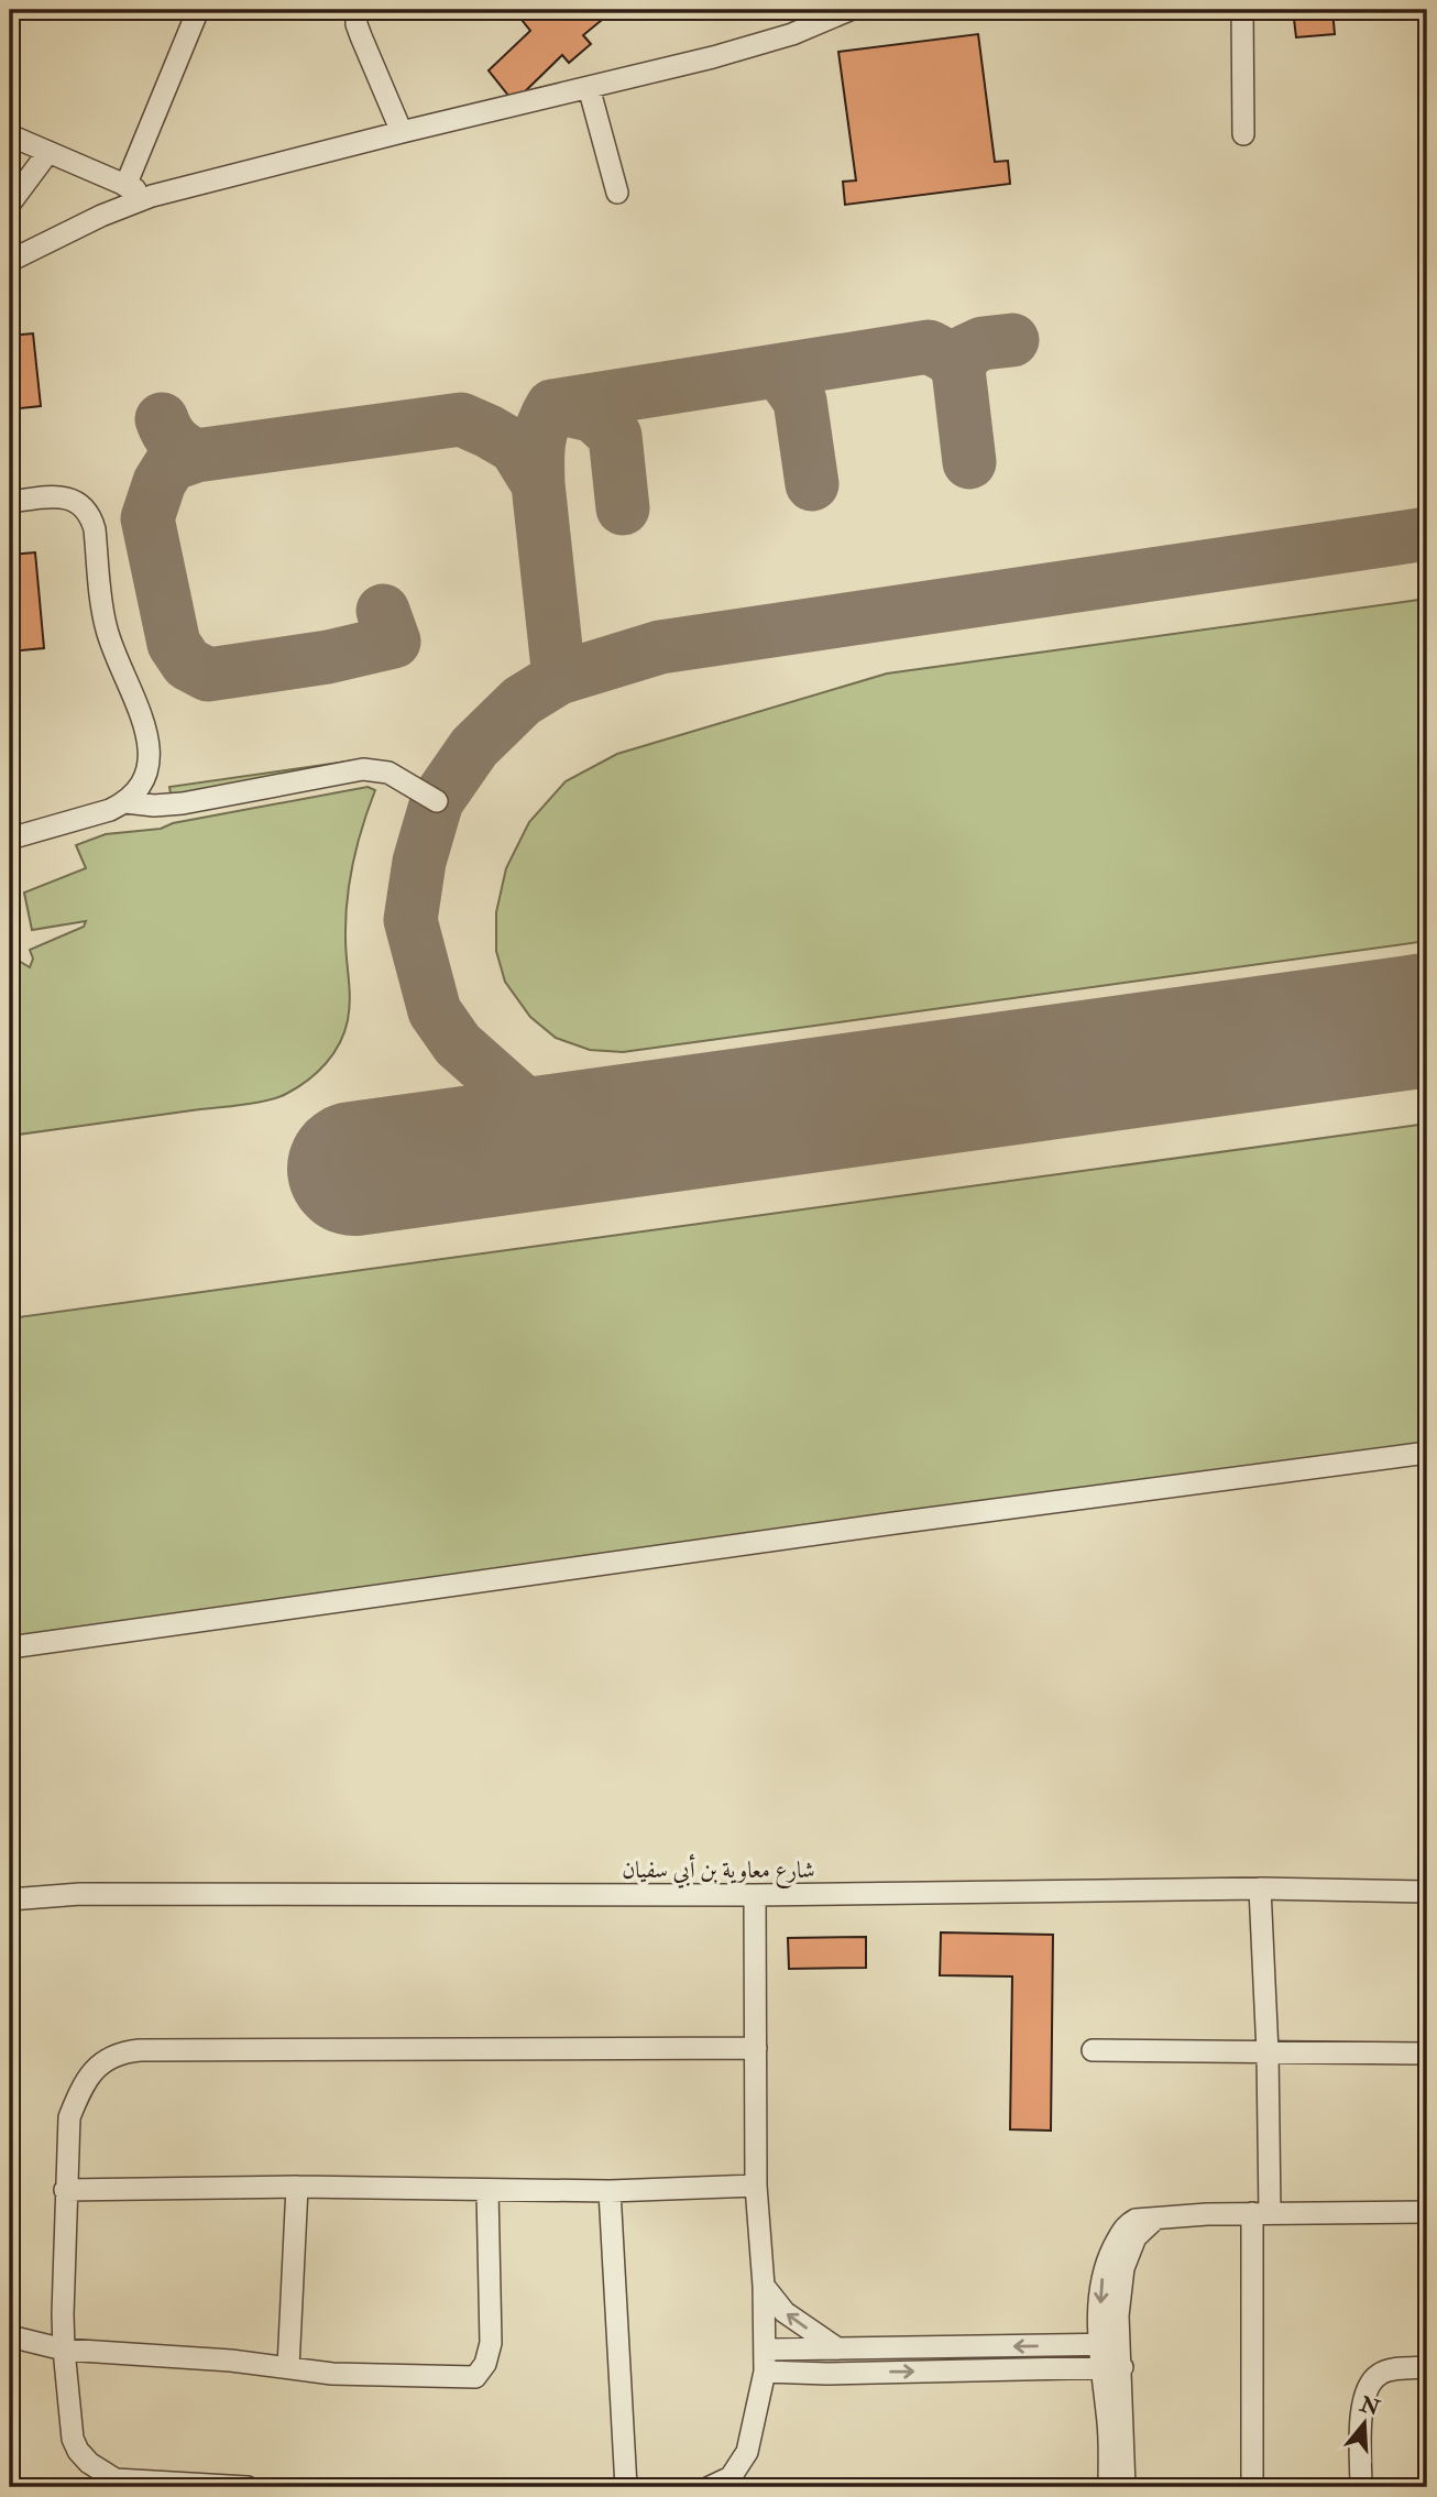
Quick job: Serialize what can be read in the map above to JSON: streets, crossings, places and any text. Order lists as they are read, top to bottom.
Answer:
{
  "streets": {
    "street": ["شارع معاوية بن أبي سفيان"]
  },
  "north": "top"
}
